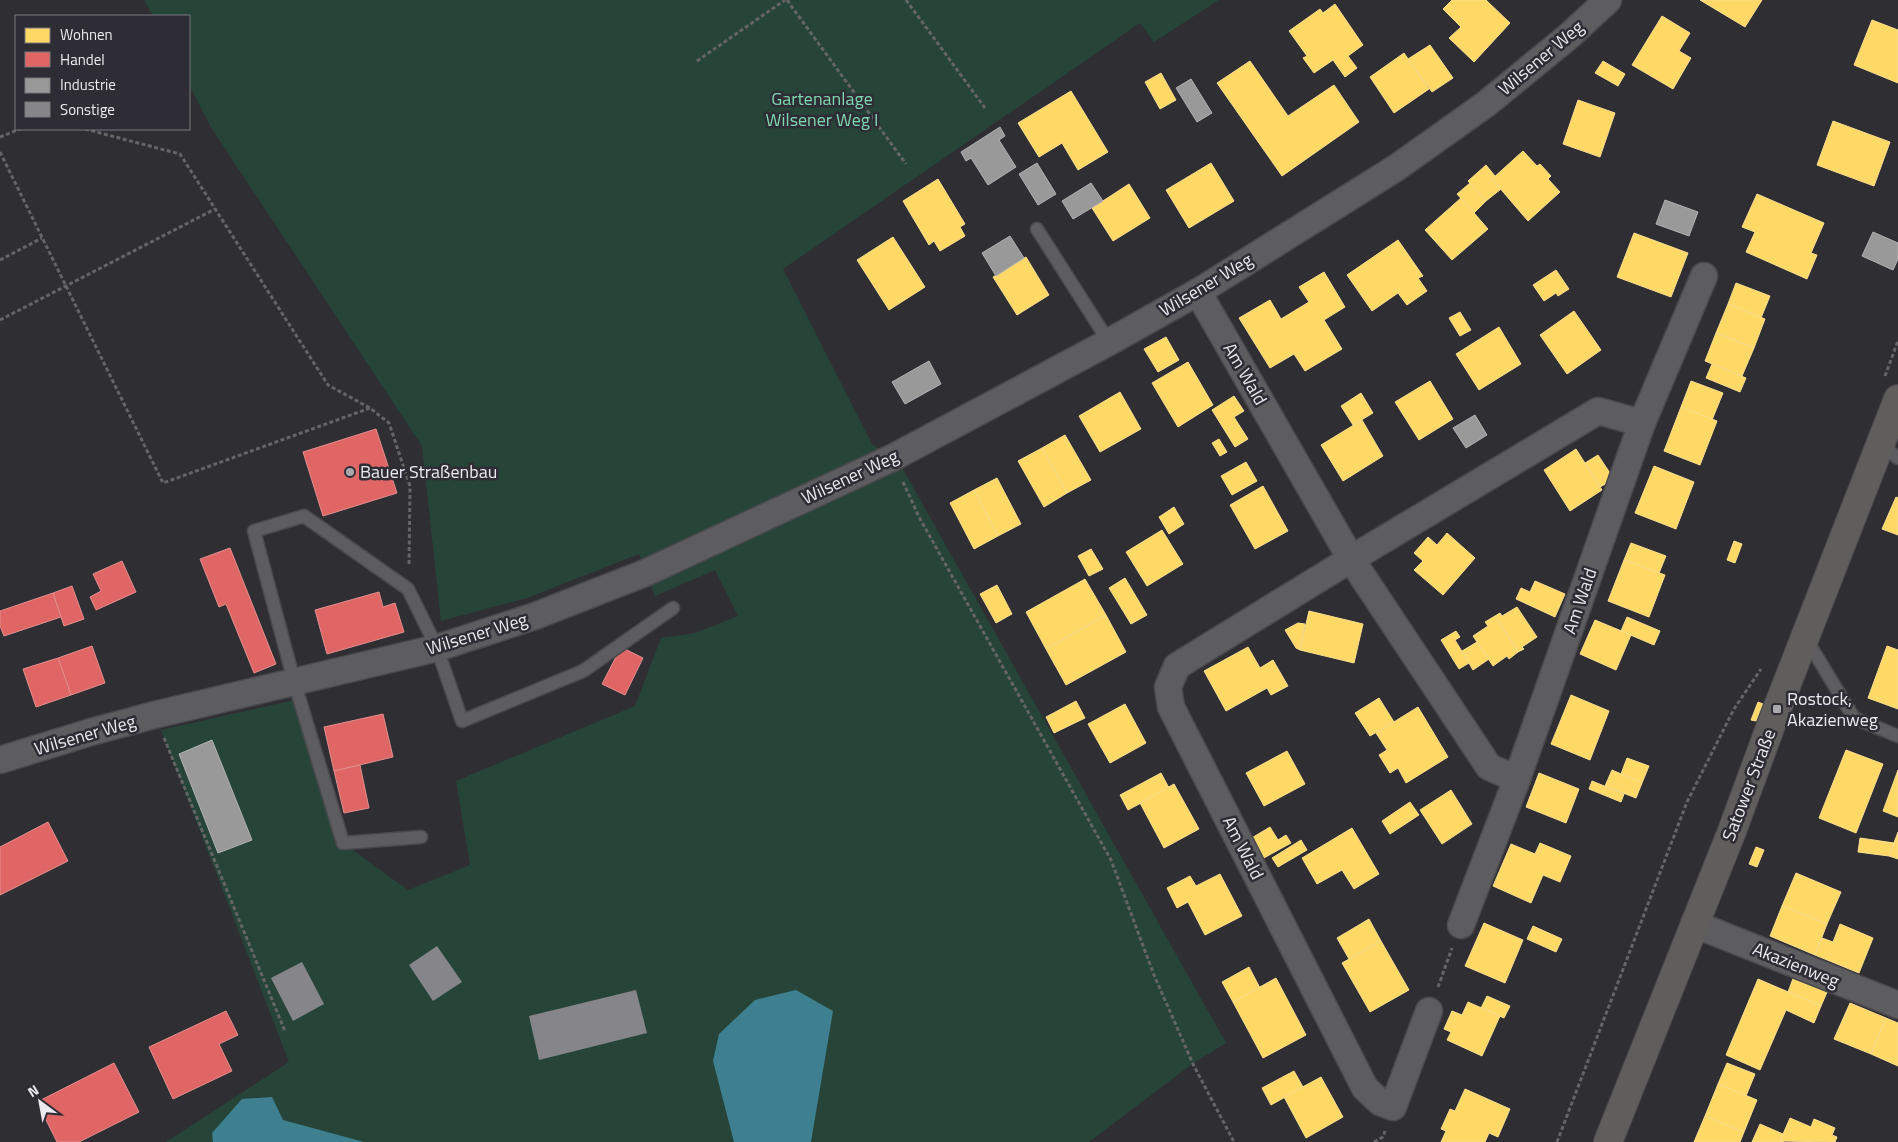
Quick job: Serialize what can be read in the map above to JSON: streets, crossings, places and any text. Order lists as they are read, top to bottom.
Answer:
{
  "streets": {
    "main road": ["Satower Straße"],
    "street": ["Wilsener Weg", "Am Wald", "Akazienweg"]
  },
  "crossings": [
    ["Wilsener Weg", "Am Wald"],
    ["Satower Straße", "Akazienweg"]
  ],
  "parks": ["Gartenanlage Wilsener Weg I"],
  "places": {
    "other": ["Bauer Straßenbau"],
    "transit": ["Rostock, Akazienweg"]
  },
  "legend": [
    "Wohnen",
    "Handel",
    "Industrie",
    "Sonstige"
  ],
  "north": "top left"
}
